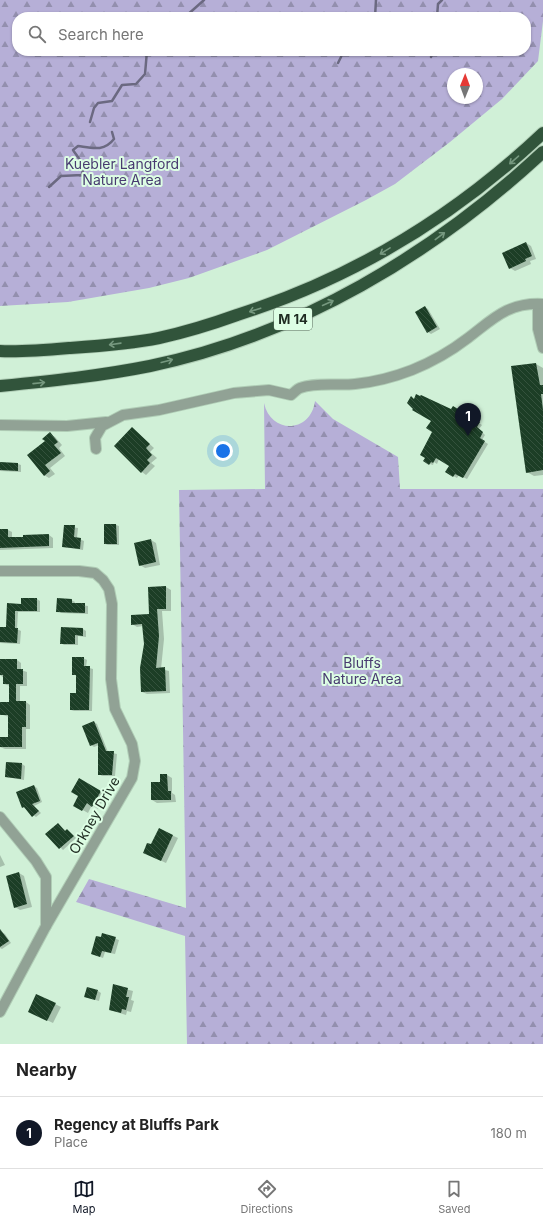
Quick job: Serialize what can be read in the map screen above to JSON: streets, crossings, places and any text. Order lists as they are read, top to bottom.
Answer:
{
  "streets": {
    "highway": ["M 14"],
    "street": ["Orkney Drive"]
  },
  "parks": ["Kuebler Langford Nature Area", "Bluffs Nature Area"],
  "north": "top",
  "page": {
    "search": "Search here",
    "pins": "1",
    "heading": "Nearby",
    "list": [
      {
        "mark": "1",
        "name": "Regency at Bluffs Park",
        "note": "Place",
        "value": "180 m"
      }
    ],
    "nav": ["Map", "Directions", "Saved"]
  }
}
